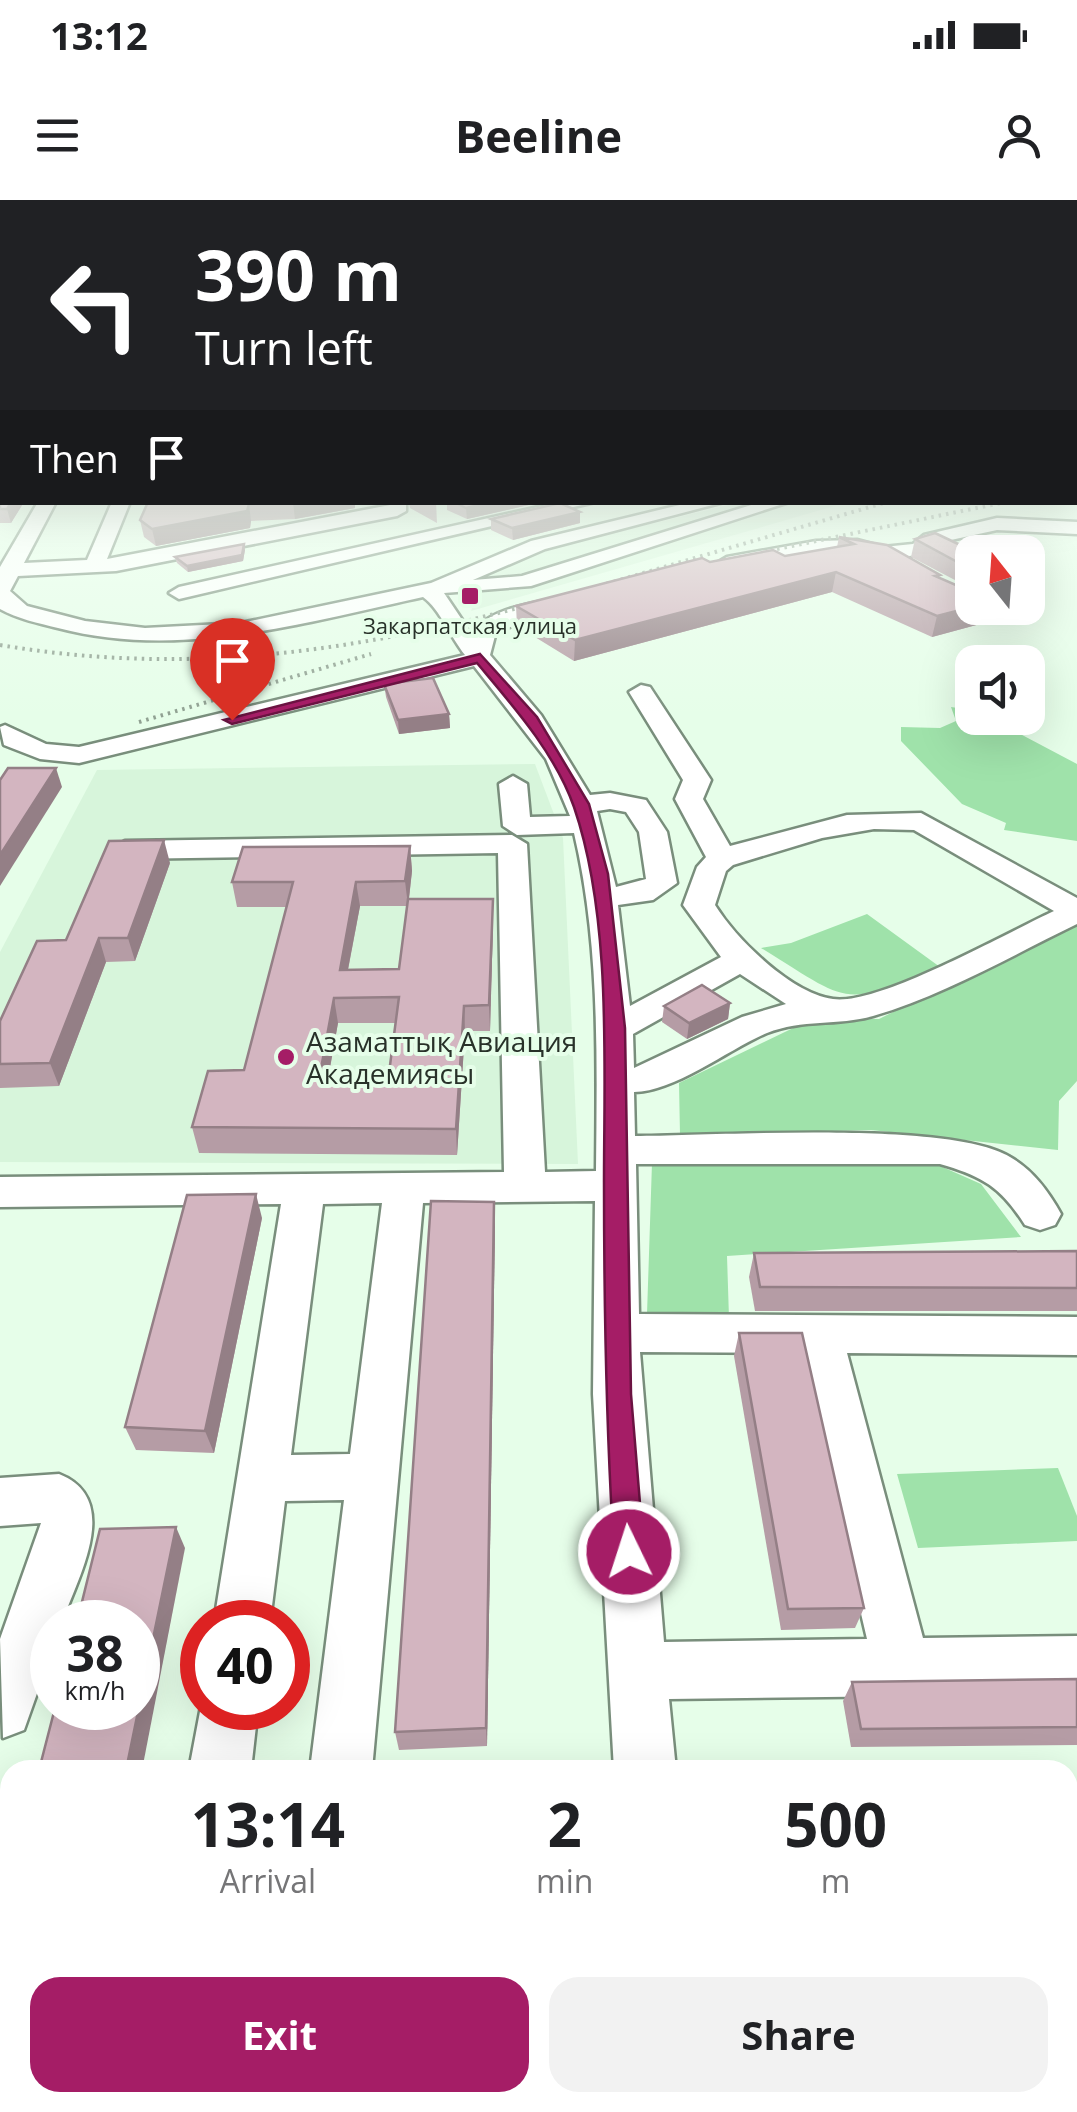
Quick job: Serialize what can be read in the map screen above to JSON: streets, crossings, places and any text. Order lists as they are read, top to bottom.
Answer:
{
  "places": {
    "transit": ["Закарпатская улица"],
    "other": ["Азаматтық Авиация Академиясы"]
  },
  "north": "top",
  "page": {
    "status": "13:12",
    "header": "Beeline",
    "turn": ["390 m", "Turn left"],
    "then": "Then",
    "speed": "38 km/h",
    "limit": "40",
    "eta": [
      "13:14",
      "Arrival",
      "2",
      "min",
      "500",
      "m"
    ],
    "buttons": ["Exit", "Share"]
  }
}
